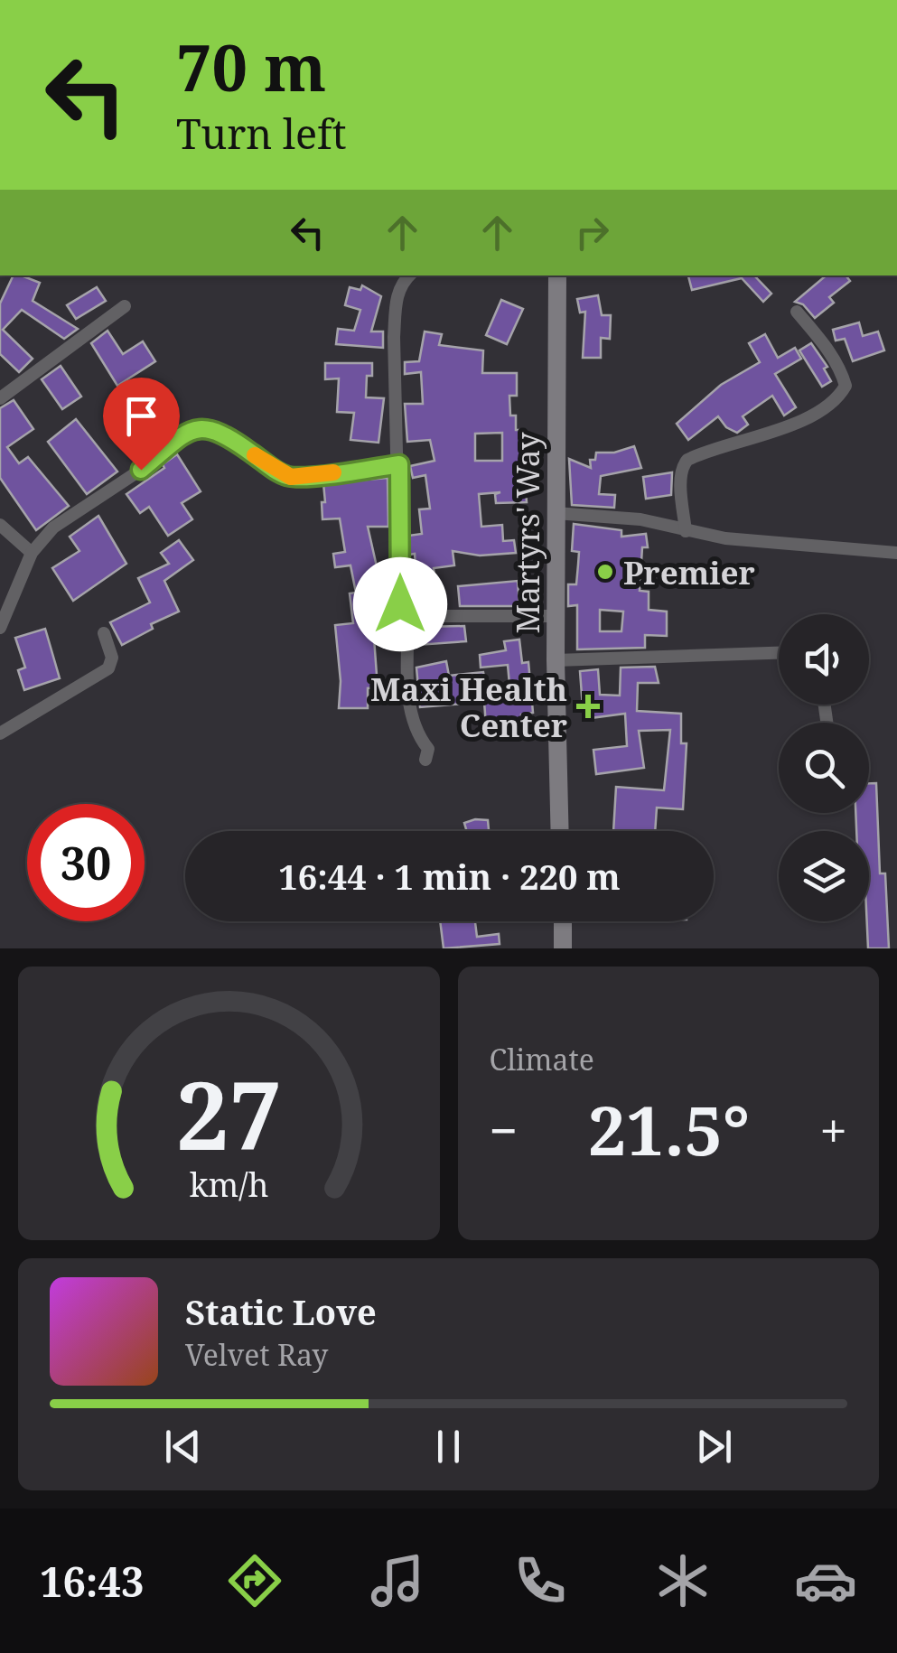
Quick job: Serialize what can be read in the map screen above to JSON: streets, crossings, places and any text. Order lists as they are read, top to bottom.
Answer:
{
  "streets": {
    "main road": ["Martyrs' Way"]
  },
  "places": {
    "other": ["Premier"],
    "health": ["Maxi Health Center"]
  },
  "page": {
    "turn": ["70 m", "Turn left"],
    "limit": "30",
    "trip": "16:44 · 1 min · 220 m",
    "tile": "Climate",
    "heat": ["−", "21.5°", "+"],
    "song": ["Static Love", "Velvet Ray"],
    "tabs": "16:43",
    "gauge": ["27", "km/h"]
  }
}
